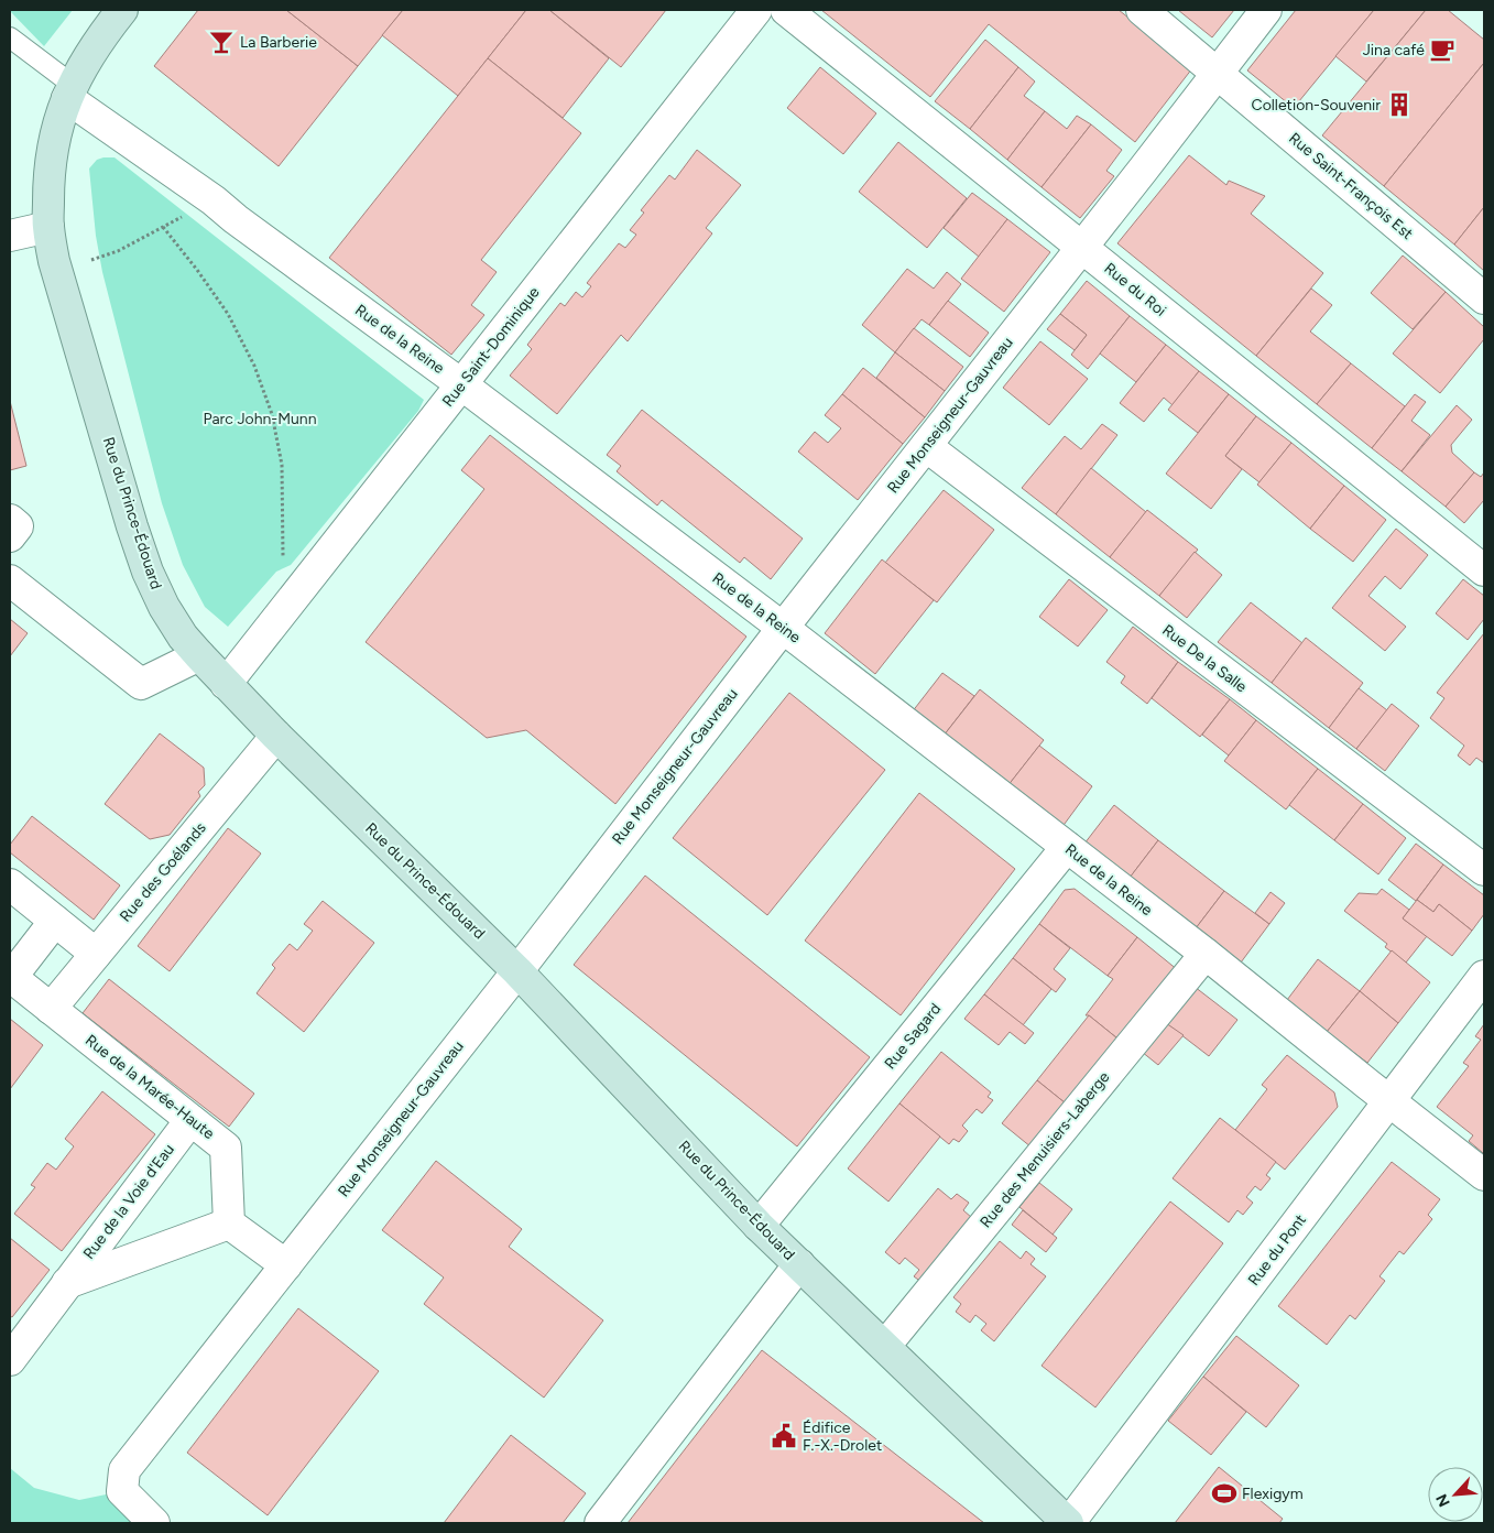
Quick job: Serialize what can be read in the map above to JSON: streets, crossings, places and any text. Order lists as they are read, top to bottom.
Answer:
{
  "streets": {
    "street": [
      "Rue Saint-François Est",
      "Rue du Roi",
      "Rue de la Reine",
      "Rue Saint-Dominique",
      "Rue Monseigneur-Gauvreau",
      "Rue du Prince-Édouard",
      "Rue De la Salle",
      "Rue des Goélands",
      "Rue Sagard",
      "Rue de la Marée-Haute",
      "Rue des Menuisiers-Laberge",
      "Rue de la Voie d'Eau",
      "Rue du Pont"
    ]
  },
  "crossings": [
    ["Rue Saint-François Est", "Rue Monseigneur-Gauvreau"],
    ["Rue du Roi", "Rue Monseigneur-Gauvreau"],
    ["Rue de la Reine", "Rue Saint-Dominique"],
    ["Rue de la Reine", "Rue Monseigneur-Gauvreau"],
    ["Rue de la Reine", "Rue du Prince-Édouard"],
    ["Rue de la Reine", "Rue Sagard"],
    ["Rue de la Reine", "Rue des Menuisiers-Laberge"],
    ["Rue de la Reine", "Rue du Pont"],
    ["Rue Saint-Dominique", "Rue du Prince-Édouard"],
    ["Rue Monseigneur-Gauvreau", "Rue du Prince-Édouard"],
    ["Rue Monseigneur-Gauvreau", "Rue De la Salle"],
    ["Rue du Prince-Édouard", "Rue des Goélands"],
    ["Rue du Prince-Édouard", "Rue Sagard"],
    ["Rue du Prince-Édouard", "Rue des Menuisiers-Laberge"],
    ["Rue du Prince-Édouard", "Rue du Pont"],
    ["Rue des Goélands", "Rue de la Marée-Haute"],
    ["Rue de la Marée-Haute", "Rue de la Voie d'Eau"]
  ],
  "parks": ["Parc John-Munn"],
  "places": {
    "bar": ["La Barberie"],
    "cafe": ["Jina café"],
    "building": ["Colletion-Souvenir"],
    "public building": ["Édifice F.-X.-Drolet"],
    "sports": ["Flexigym"]
  },
  "north": "bottom left"
}
